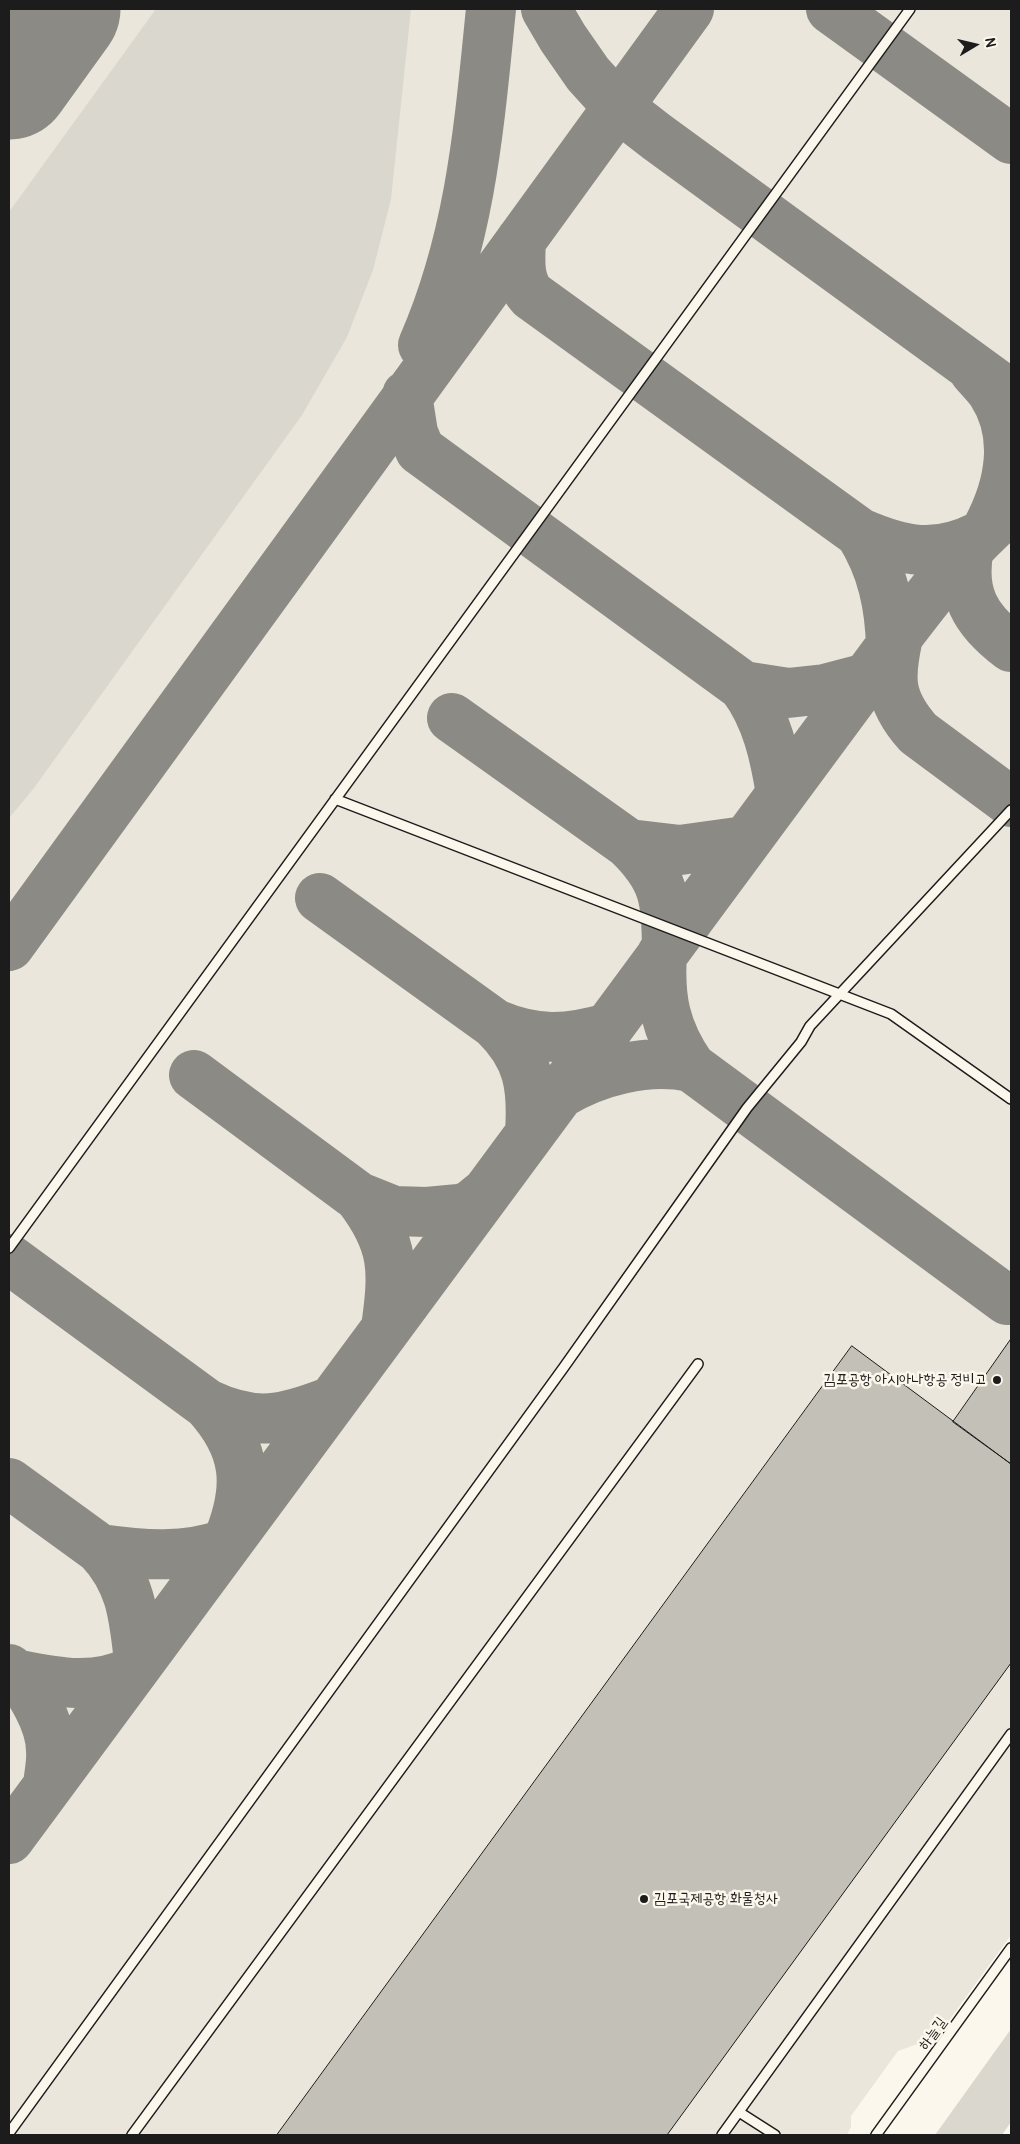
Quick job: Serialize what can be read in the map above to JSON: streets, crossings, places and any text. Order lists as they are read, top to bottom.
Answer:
{
  "streets": {
    "lane": ["하늘길"]
  },
  "places": ["김포공항 아시아나항공 정비고", "김포국제공항 화물청사"],
  "north": "right"
}
